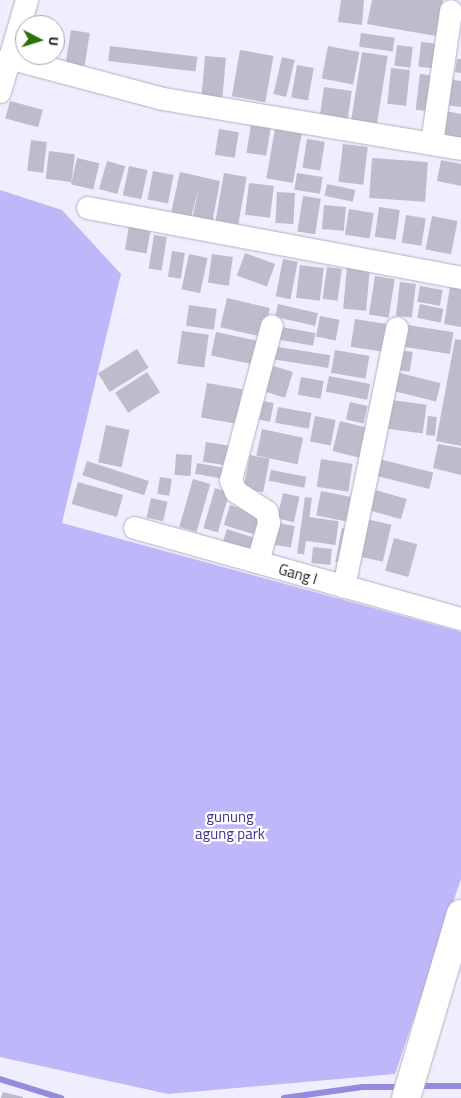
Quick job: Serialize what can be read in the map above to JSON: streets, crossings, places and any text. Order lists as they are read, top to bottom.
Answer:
{
  "streets": {
    "street": ["Gang I"]
  },
  "parks": ["gunung agung park"],
  "north": "right"
}
